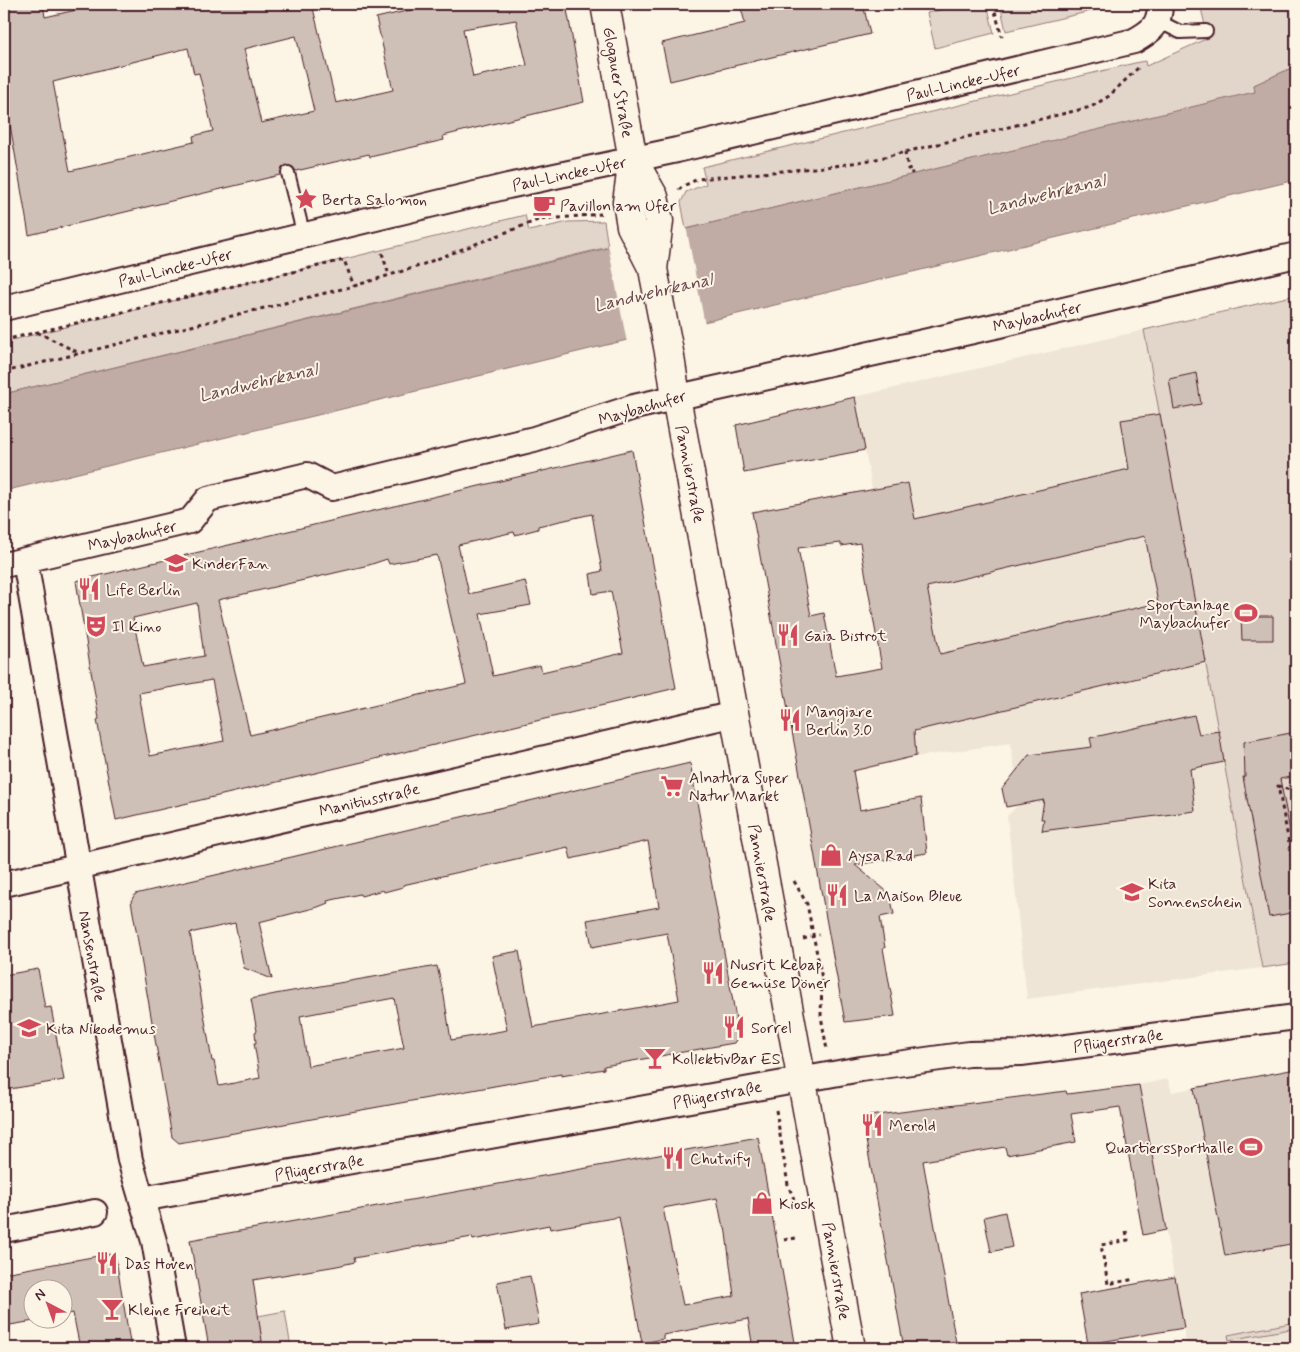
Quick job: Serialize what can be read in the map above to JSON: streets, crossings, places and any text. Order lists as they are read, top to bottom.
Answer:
{
  "streets": {
    "street": [
      "Glogauer Straße",
      "Paul-Lincke-Ufer",
      "Maybachufer",
      "Pannierstraße",
      "Manitiusstraße",
      "Nansenstraße",
      "Pflügerstraße"
    ]
  },
  "crossings": [
    ["Glogauer Straße", "Paul-Lincke-Ufer"],
    ["Glogauer Straße", "Pannierstraße"],
    ["Maybachufer", "Pannierstraße"],
    ["Maybachufer", "Nansenstraße"],
    ["Pannierstraße", "Manitiusstraße"],
    ["Pannierstraße", "Pflügerstraße"],
    ["Manitiusstraße", "Nansenstraße"],
    ["Nansenstraße", "Pflügerstraße"]
  ],
  "water": ["Landwehrkanal"],
  "places": {
    "place": ["Berta Salomon"],
    "cafe": ["Pavillon am Ufer"],
    "school or university": ["KinderFan", "Kita Sonnenschein", "Kita Nikodemus"],
    "restaurant": [
      "Life Berlin",
      "Gaia Bistrot",
      "Mangiare Berlin 3.0",
      "La Maison Bleue",
      "Nusrit Kebap Gemüse Döner",
      "Sorrel",
      "Merold",
      "Chutnify",
      "Das Hoven"
    ],
    "sports": ["Sportanlage Maybachufer", "Quartierssporthalle"],
    "theatre": ["Il Kino"],
    "supermarket": ["Alnatura Super Natur Markt"],
    "shop": ["Aysa Rad", "Kiosk"],
    "bar": ["KollektivBar ES", "Kleine Freiheit"]
  },
  "north": "top left"
}
